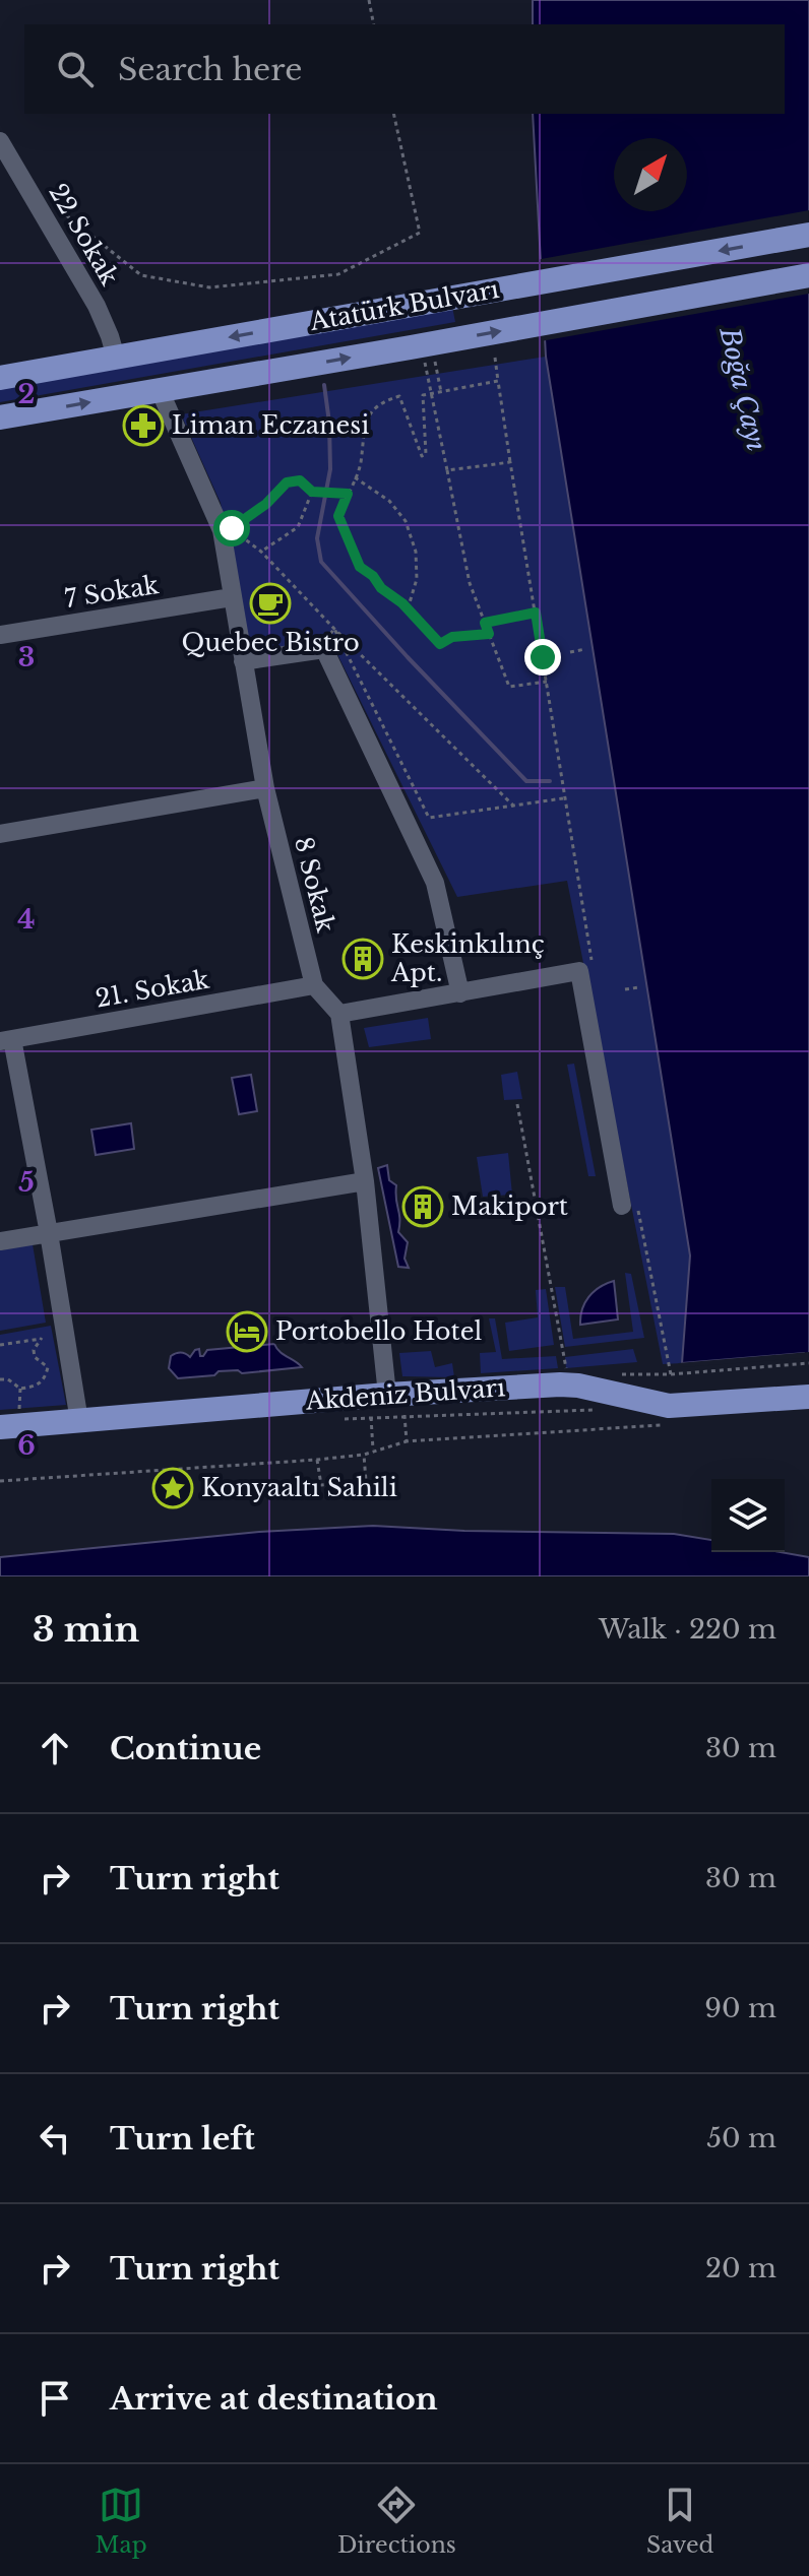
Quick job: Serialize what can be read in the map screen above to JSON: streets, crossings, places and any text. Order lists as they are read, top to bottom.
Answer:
{
  "streets": {
    "main road": ["Atatürk Bulvarı", "Akdeniz Bulvarı"],
    "street": [
      "22 Sokak",
      "7 Sokak",
      "8 Sokak",
      "21. Sokak"
    ]
  },
  "crossings": [
    ["22 Sokak", "Atatürk Bulvarı"],
    ["Atatürk Bulvarı", "8 Sokak"],
    ["7 Sokak", "8 Sokak"],
    ["8 Sokak", "21. Sokak"]
  ],
  "water": ["Boğa Çayı"],
  "places": {
    "pharmacy": ["Liman Eczanesi"],
    "cafe": ["Quebec Bistro"],
    "building": ["Keskinkılınç Apt.", "Makiport"],
    "hotel": ["Portobello Hotel"],
    "place": ["Konyaaltı Sahili"]
  },
  "north": "top right",
  "page": {
    "search": "Search here",
    "heading": ["3 min", "Walk · 220 m"],
    "list": [
      ["Continue", "30 m"],
      ["Turn right", "30 m"],
      ["Turn right", "90 m"],
      ["Turn left", "50 m"],
      ["Turn right", "20 m"],
      "Arrive at destination"
    ],
    "nav": ["Map", "Directions", "Saved"]
  },
  "grid": {
    "rows": [
      "2",
      "3",
      "4",
      "5",
      "6"
    ]
  }
}
